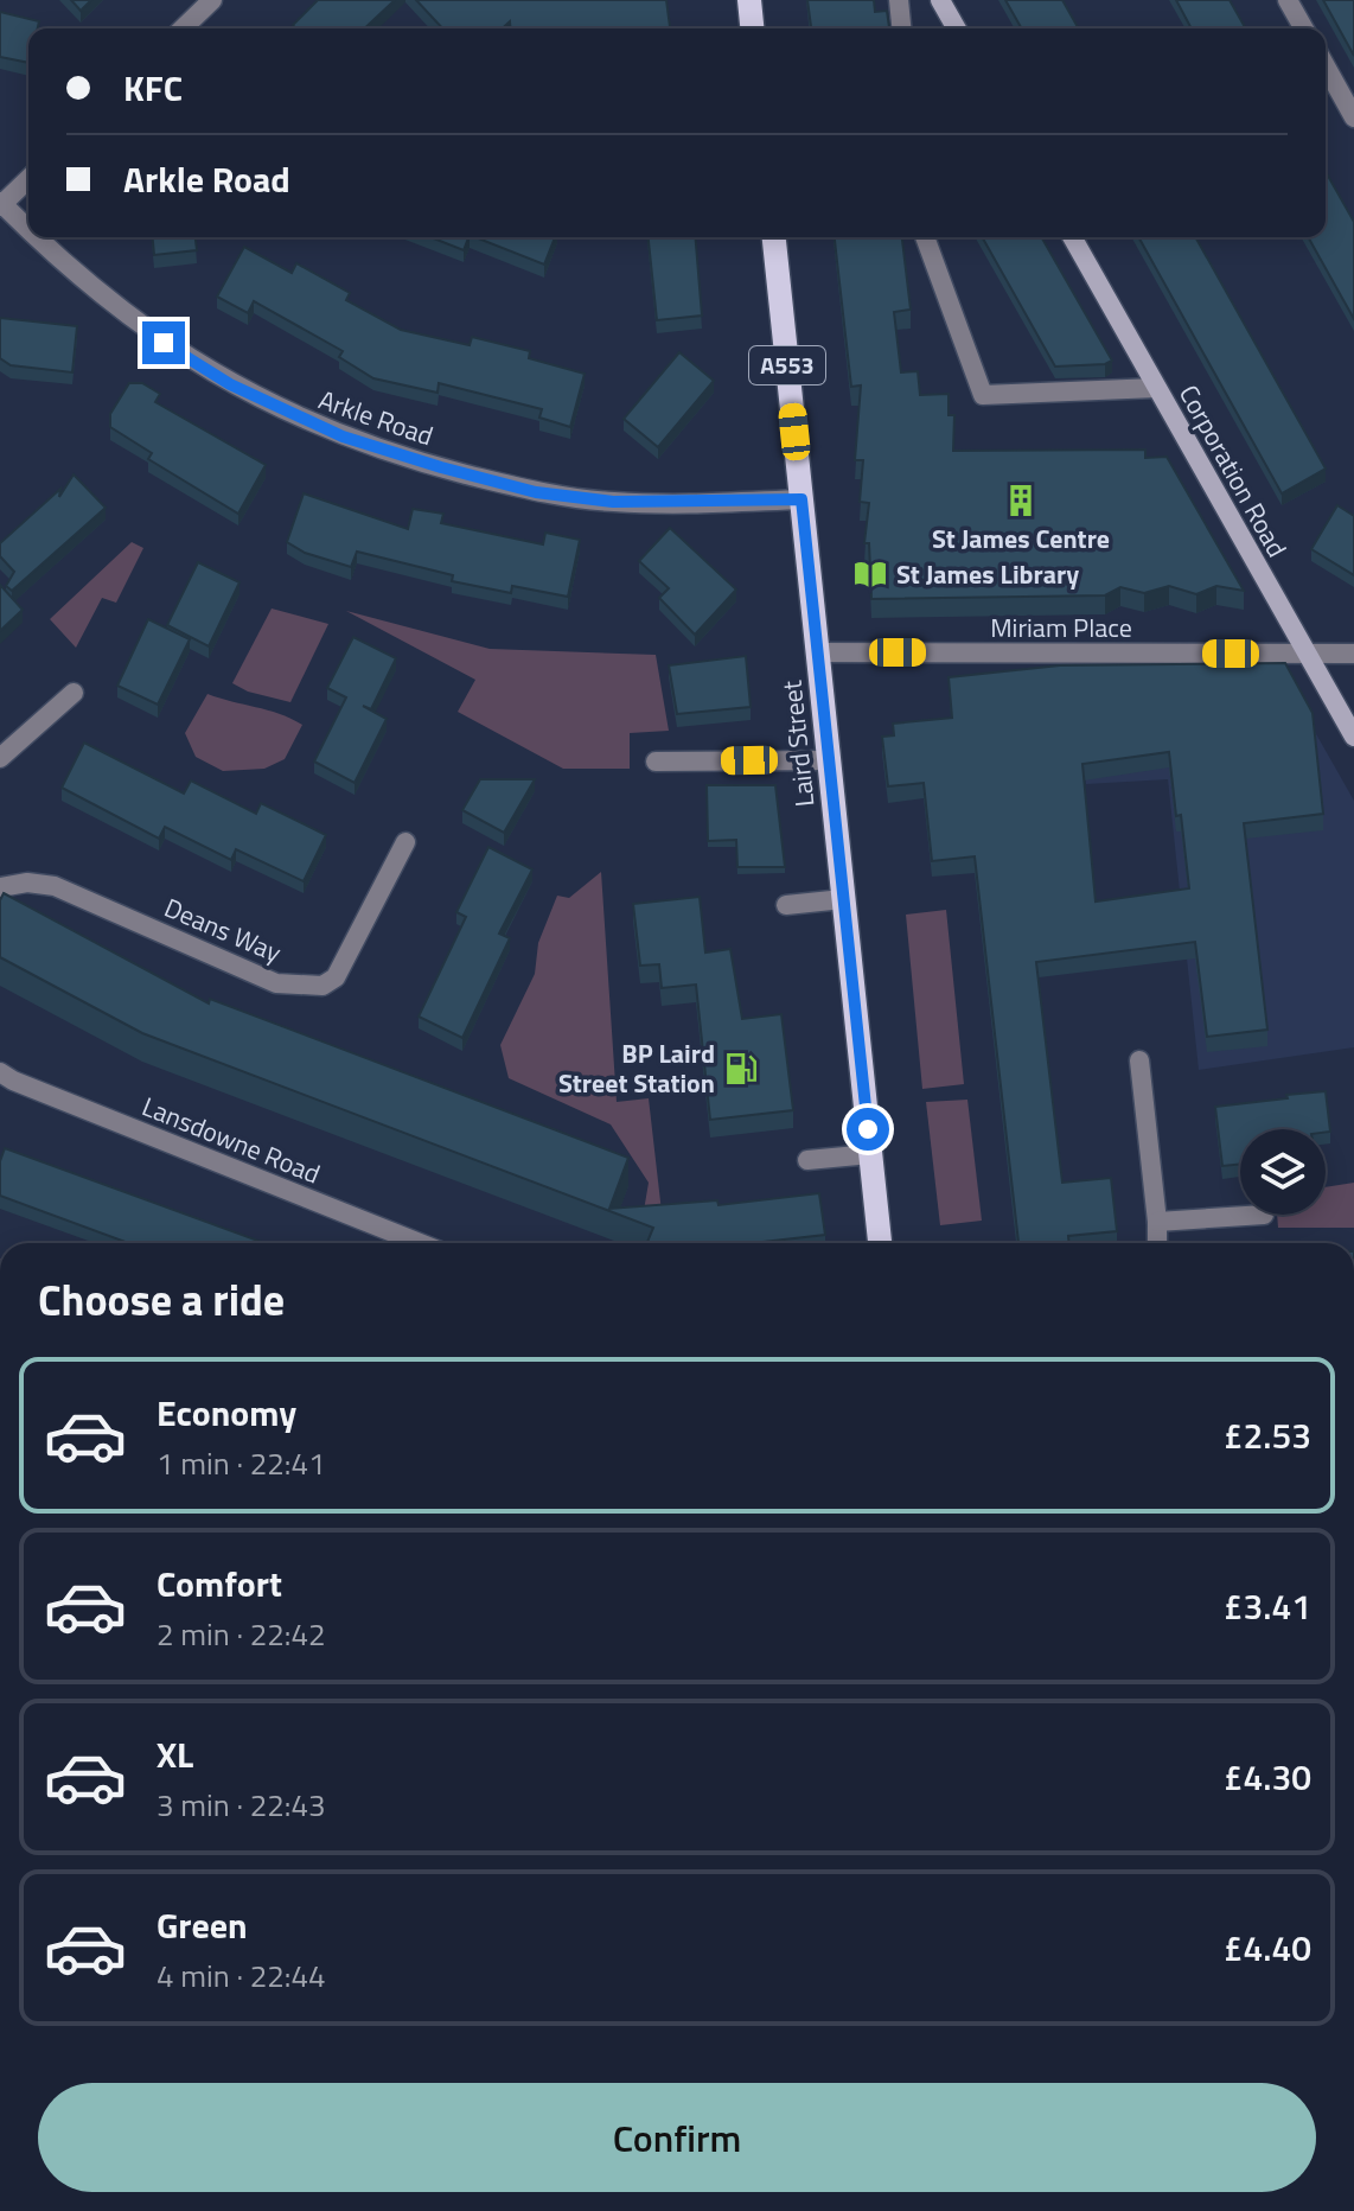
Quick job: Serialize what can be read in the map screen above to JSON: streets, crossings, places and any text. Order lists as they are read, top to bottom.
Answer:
{
  "streets": {
    "main road": ["A553", "Laird Street"],
    "street": [
      "Arkle Road",
      "Corporation Road",
      "Miriam Place",
      "Deans Way",
      "Lansdowne Road"
    ]
  },
  "crossings": [
    ["Arkle Road", "Laird Street"],
    ["Corporation Road", "Miriam Place"],
    ["Miriam Place", "Laird Street"]
  ],
  "places": {
    "building": ["St James Centre"],
    "library": ["St James Library"],
    "fuel station": ["BP Laird Street Station"]
  },
  "page": {
    "banner": ["KFC", "Arkle Road"],
    "heading": "Choose a ride",
    "list": [
      {
        "name": "Economy",
        "note": "1 min · 22:41",
        "value": "£2.53"
      },
      {
        "name": "Comfort",
        "note": "2 min · 22:42",
        "value": "£3.41"
      },
      {
        "name": "XL",
        "note": "3 min · 22:43",
        "value": "£4.30"
      },
      {
        "name": "Green",
        "note": "4 min · 22:44",
        "value": "£4.40"
      }
    ],
    "buttons": "Confirm"
  }
}
